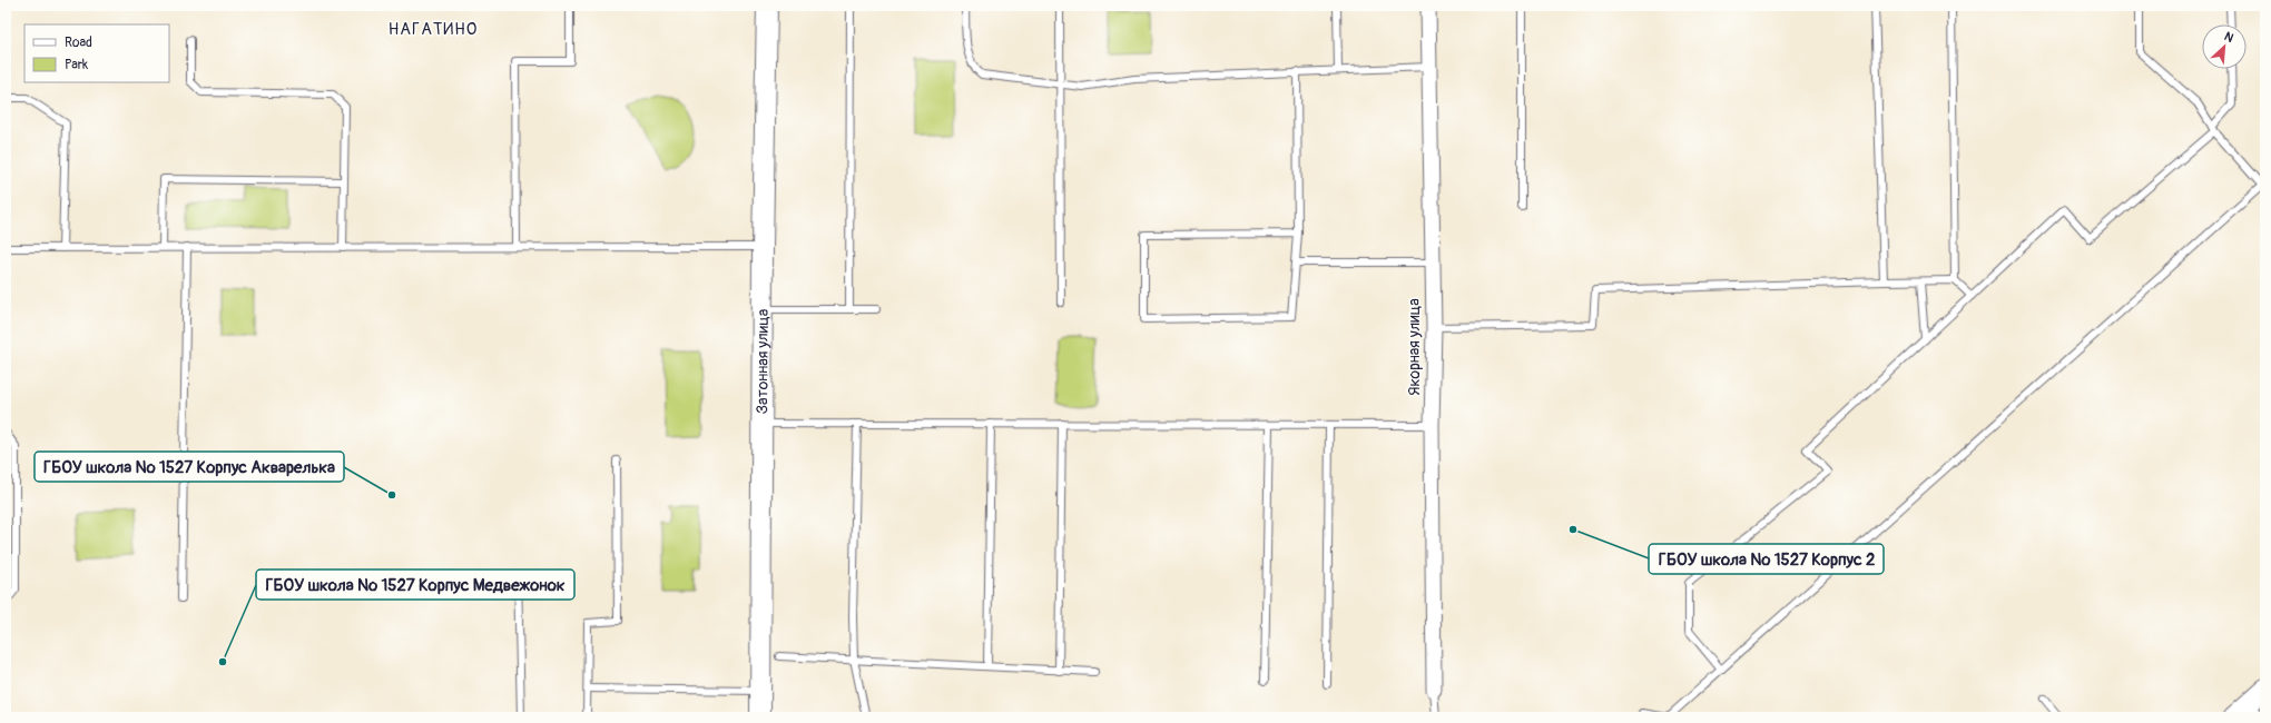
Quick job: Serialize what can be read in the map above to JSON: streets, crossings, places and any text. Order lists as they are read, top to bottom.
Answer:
{
  "streets": {
    "street": ["Якорная улица", "Затонная улица"]
  },
  "districts": ["НАГАТИНО"],
  "places": ["ГБОУ школа № 1527 Корпус Акварелька", "ГБОУ школа № 1527 Корпус 2", "ГБОУ школа № 1527 Корпус Медвежонок"],
  "legend": ["Road", "Park"],
  "north": "top right"
}
